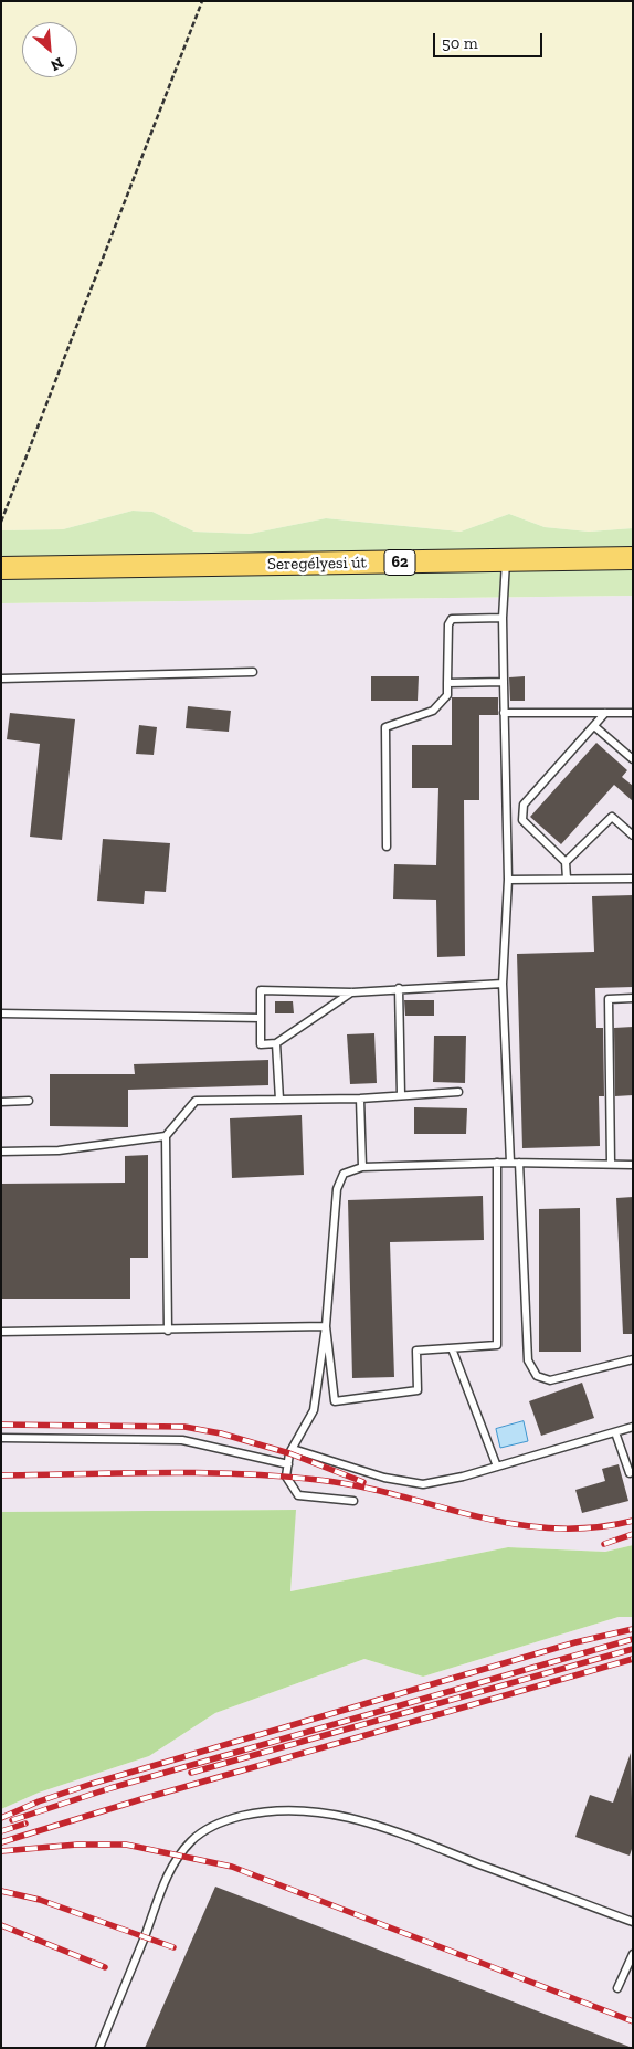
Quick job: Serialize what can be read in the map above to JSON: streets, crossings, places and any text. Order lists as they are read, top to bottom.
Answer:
{
  "streets": {
    "main road": ["62", "Seregélyesi út"]
  },
  "scale_bar": "50 m",
  "north": "bottom right"
}
